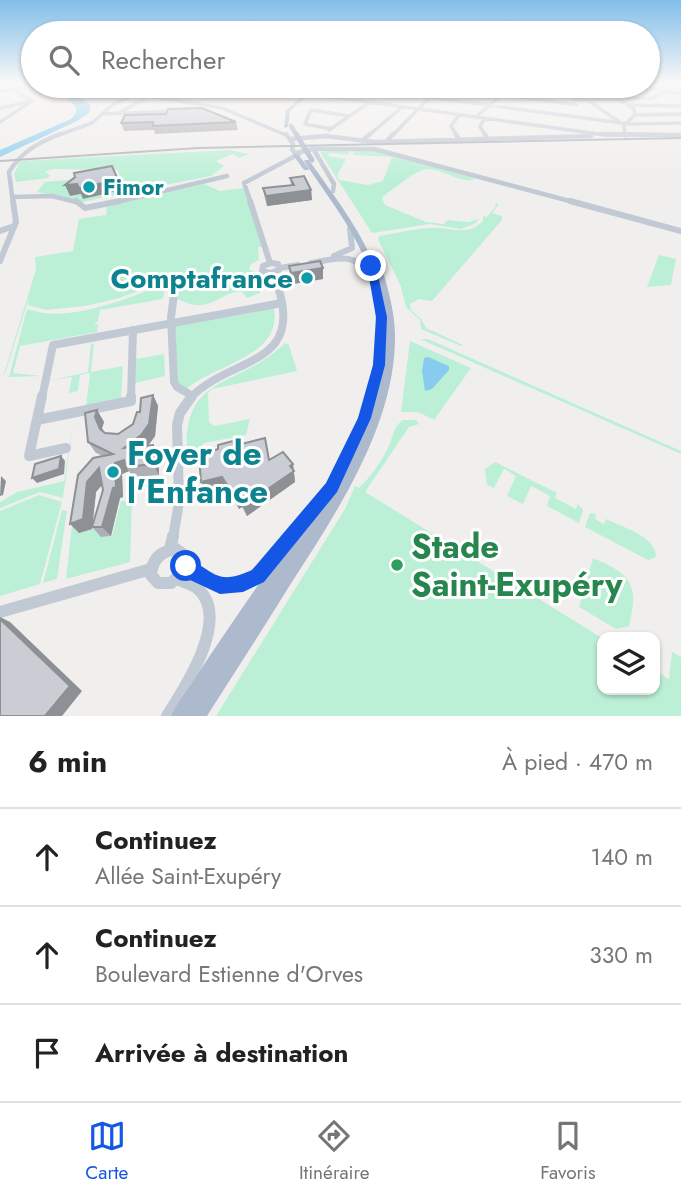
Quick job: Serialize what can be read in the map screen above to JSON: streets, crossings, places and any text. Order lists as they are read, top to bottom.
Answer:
{
  "places": [
    "Fimor",
    "Comptafrance",
    "Foyer de l'Enfance",
    "Stade Saint-Exupéry"
  ],
  "page": {
    "search": "Rechercher",
    "heading": ["6 min", "À pied · 470 m"],
    "list": [
      ["Continuez", "Allée Saint-Exupéry", "140 m"],
      ["Continuez", "Boulevard Estienne d'Orves", "330 m"],
      "Arrivée à destination"
    ],
    "nav": ["Carte", "Itinéraire", "Favoris"]
  }
}
